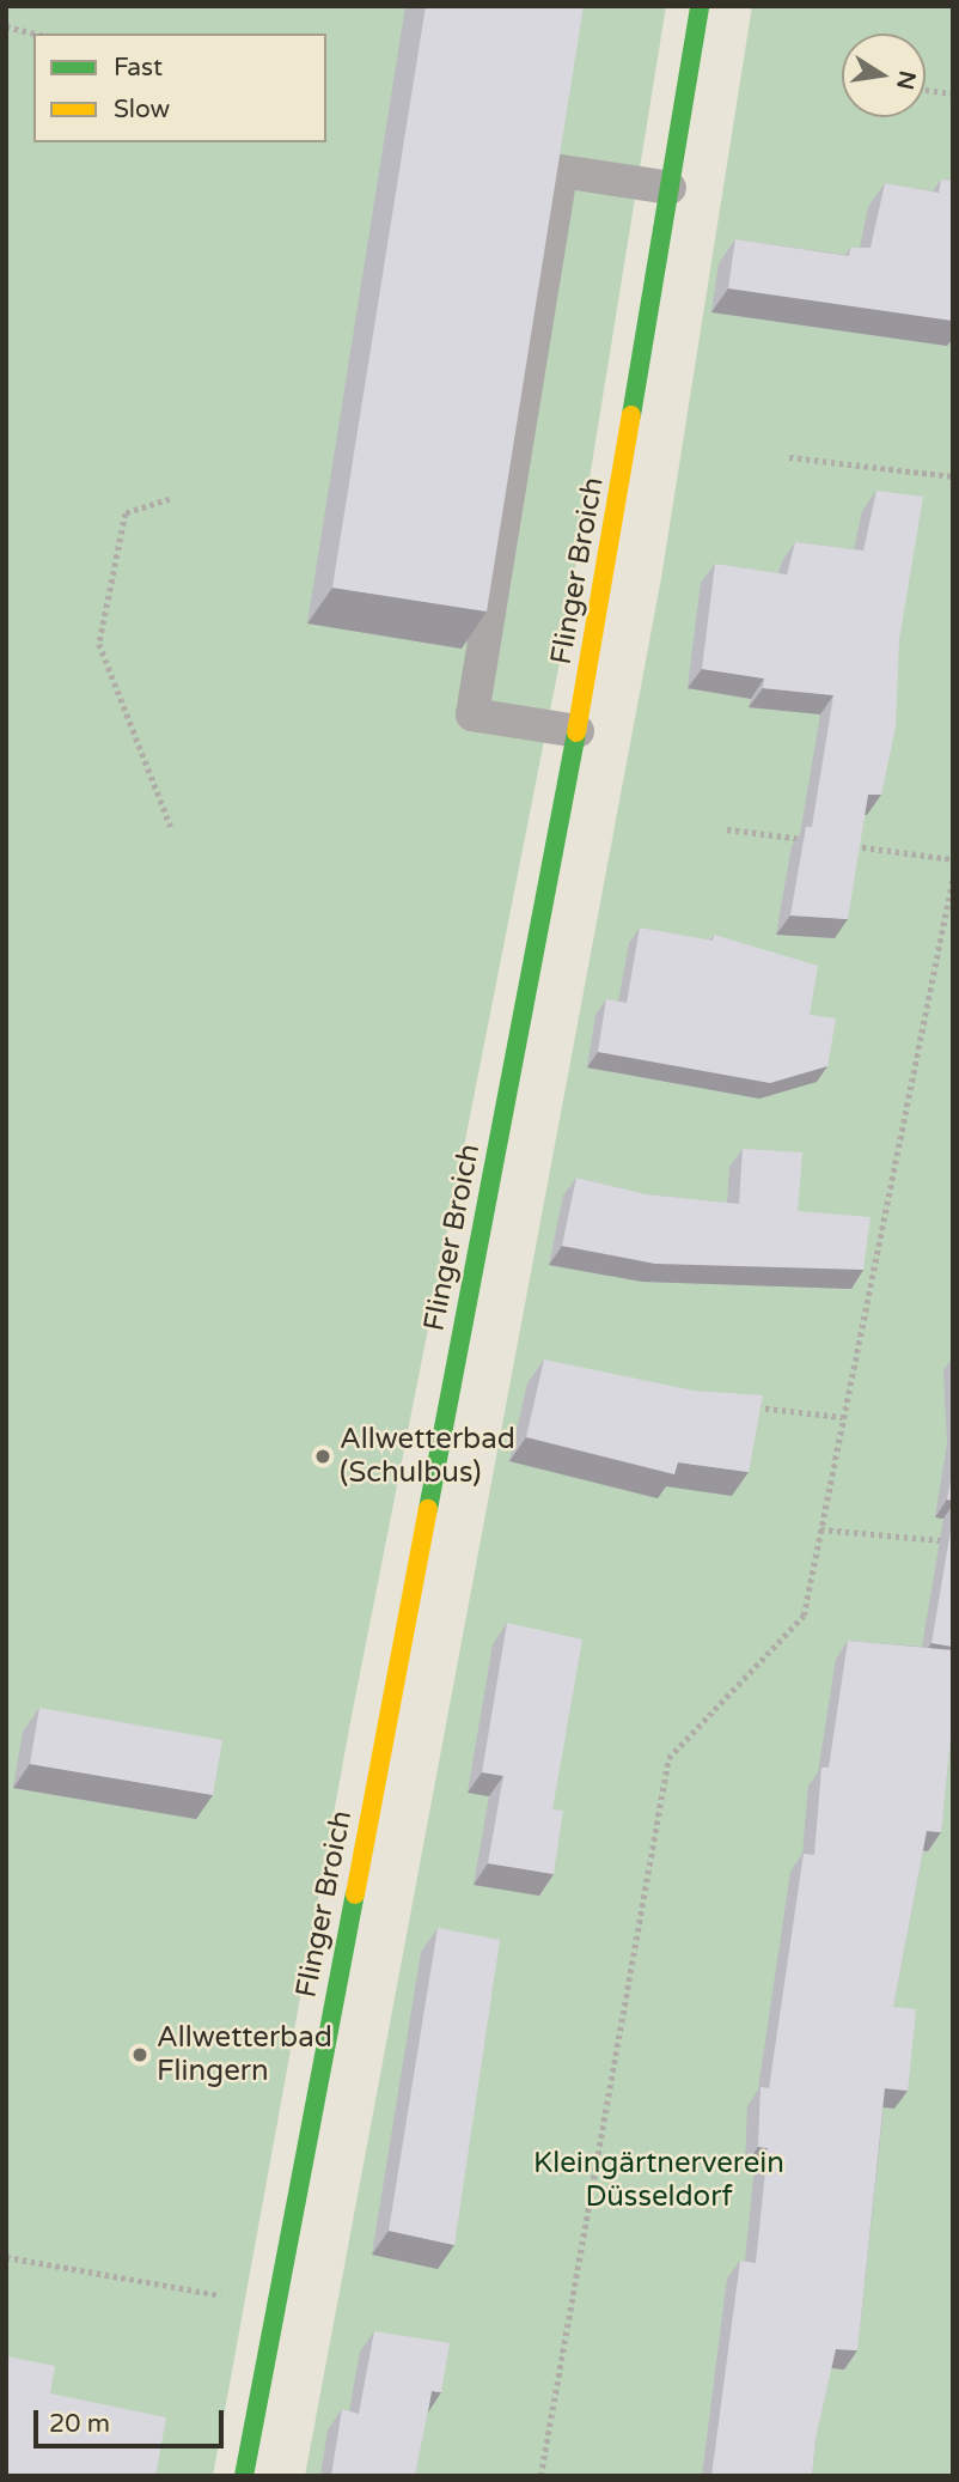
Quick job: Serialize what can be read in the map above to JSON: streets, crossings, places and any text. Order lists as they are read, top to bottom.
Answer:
{
  "streets": {
    "street": ["Flinger Broich"]
  },
  "parks": ["Kleingärtnerverein Düsseldorf"],
  "places": ["Allwetterbad (Schulbus)", "Allwetterbad Flingern"],
  "legend": ["Fast", "Slow"],
  "scale_bar": "20 m",
  "north": "right"
}
